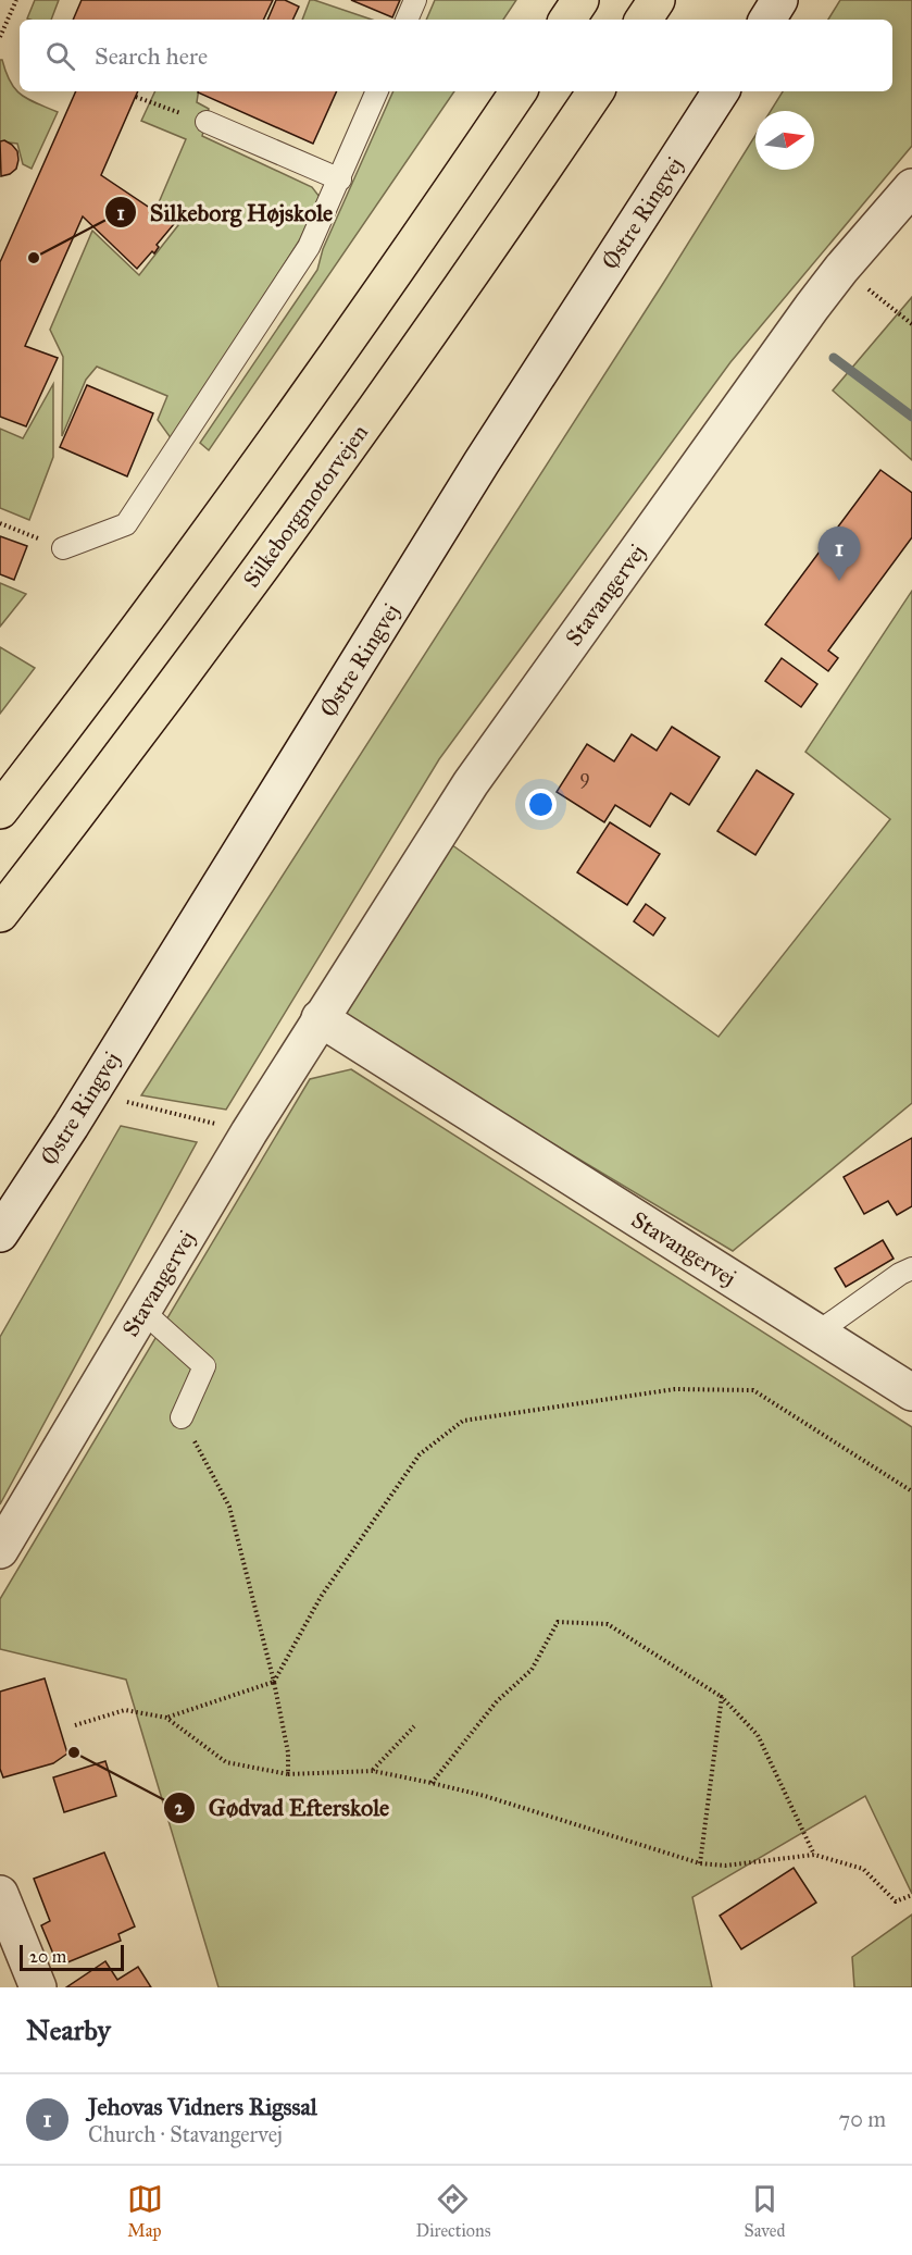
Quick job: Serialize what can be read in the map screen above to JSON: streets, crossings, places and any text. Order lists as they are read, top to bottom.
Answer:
{
  "streets": {
    "highway": ["Silkeborgmotorvejen"],
    "street": ["Østre Ringvej", "Stavangervej"]
  },
  "places": ["Silkeborg Højskole", "Gødvad Efterskole"],
  "house_numbers": ["9"],
  "scale_bar": "20 m",
  "north": "right",
  "page": {
    "search": "Search here",
    "pins": "1",
    "scale": "20 m",
    "heading": "Nearby",
    "list": [
      {
        "mark": "1",
        "name": "Jehovas Vidners Rigssal",
        "note": "Church · Stavangervej",
        "value": "70 m"
      }
    ],
    "nav": ["Map", "Directions", "Saved"]
  }
}
